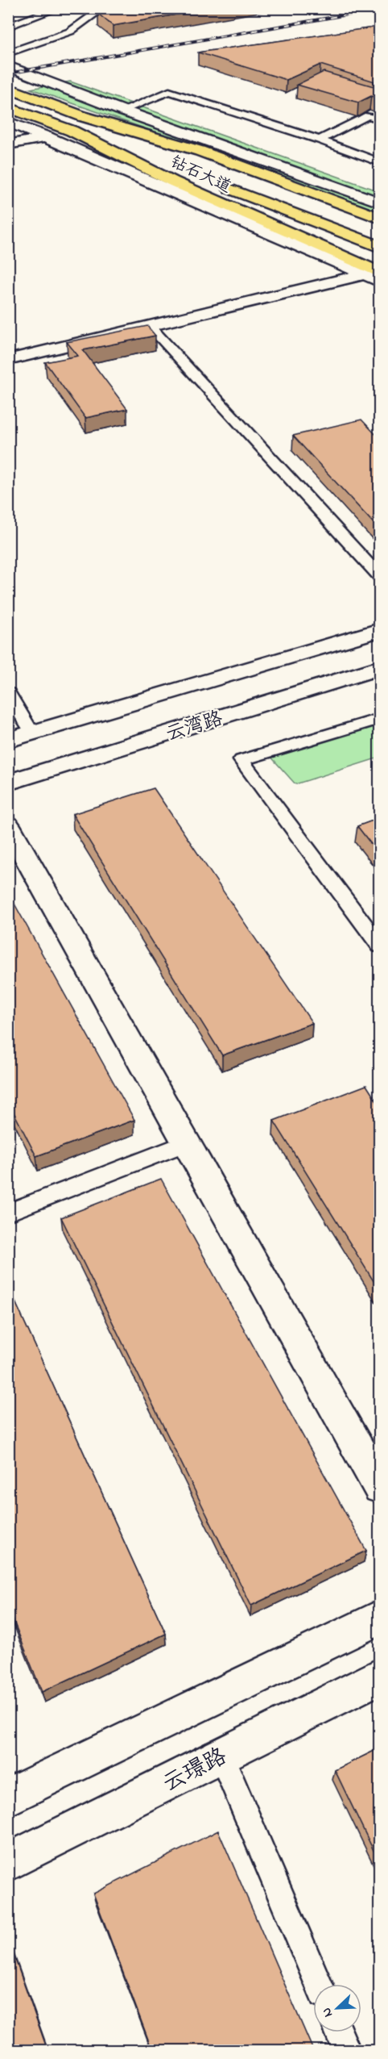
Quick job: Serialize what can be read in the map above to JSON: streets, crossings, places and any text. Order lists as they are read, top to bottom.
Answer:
{
  "streets": {
    "highway": ["钻石大道"],
    "street": ["云湾路", "云璟路"]
  },
  "north": "bottom left"
}
